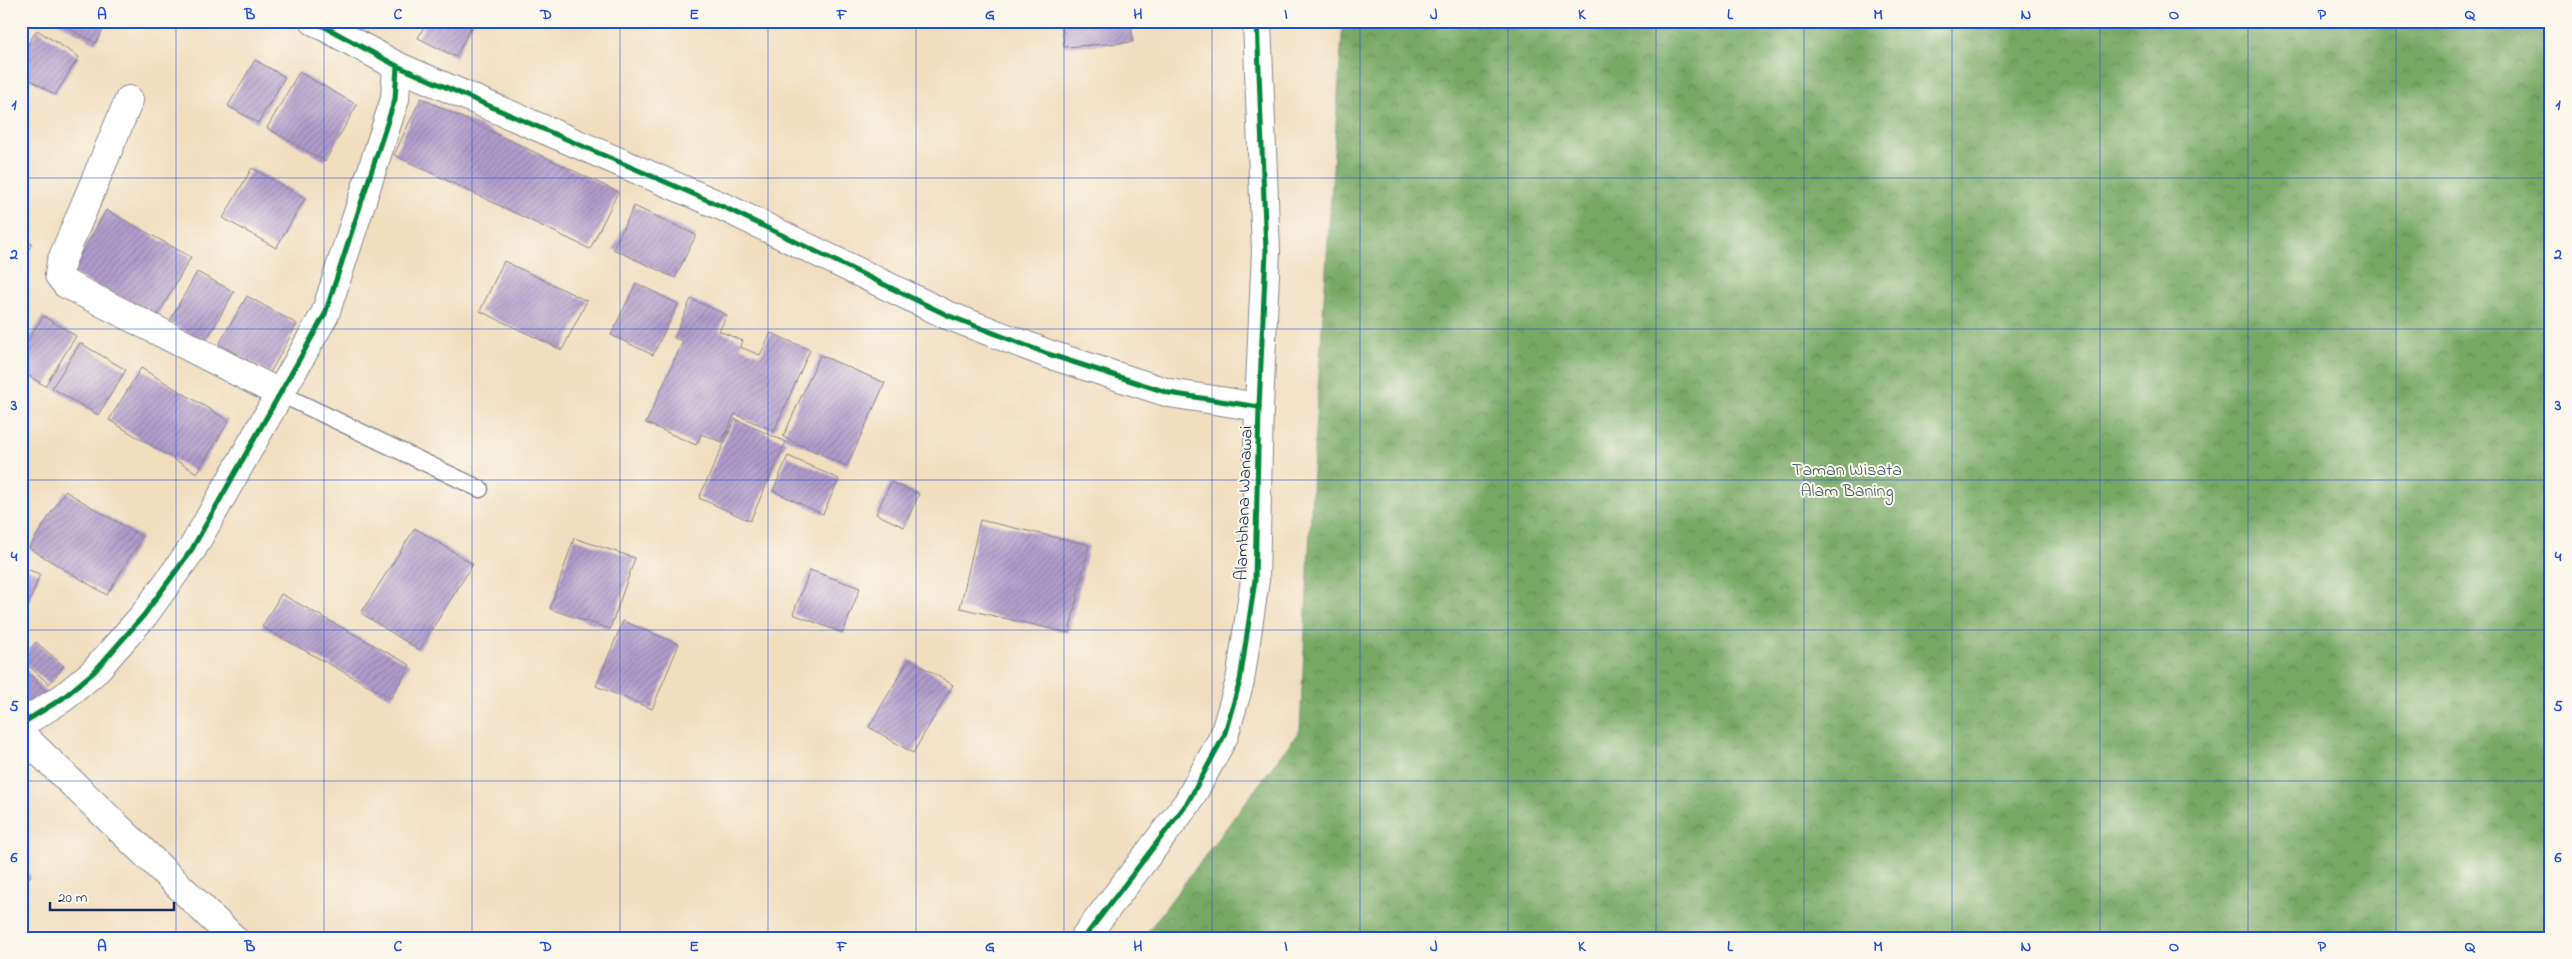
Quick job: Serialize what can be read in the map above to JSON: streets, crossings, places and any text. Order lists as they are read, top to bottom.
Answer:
{
  "streets": {
    "street": ["Alambhana Wanawai"]
  },
  "parks": ["Taman Wisata Alam Baning"],
  "scale_bar": "20 m",
  "grid": {
    "columns": [
      "A",
      "B",
      "C",
      "D",
      "E",
      "F",
      "G",
      "H",
      "I",
      "J",
      "K",
      "L",
      "M",
      "N",
      "O",
      "P",
      "Q"
    ],
    "rows": [
      "1",
      "2",
      "3",
      "4",
      "5",
      "6"
    ]
  }
}
